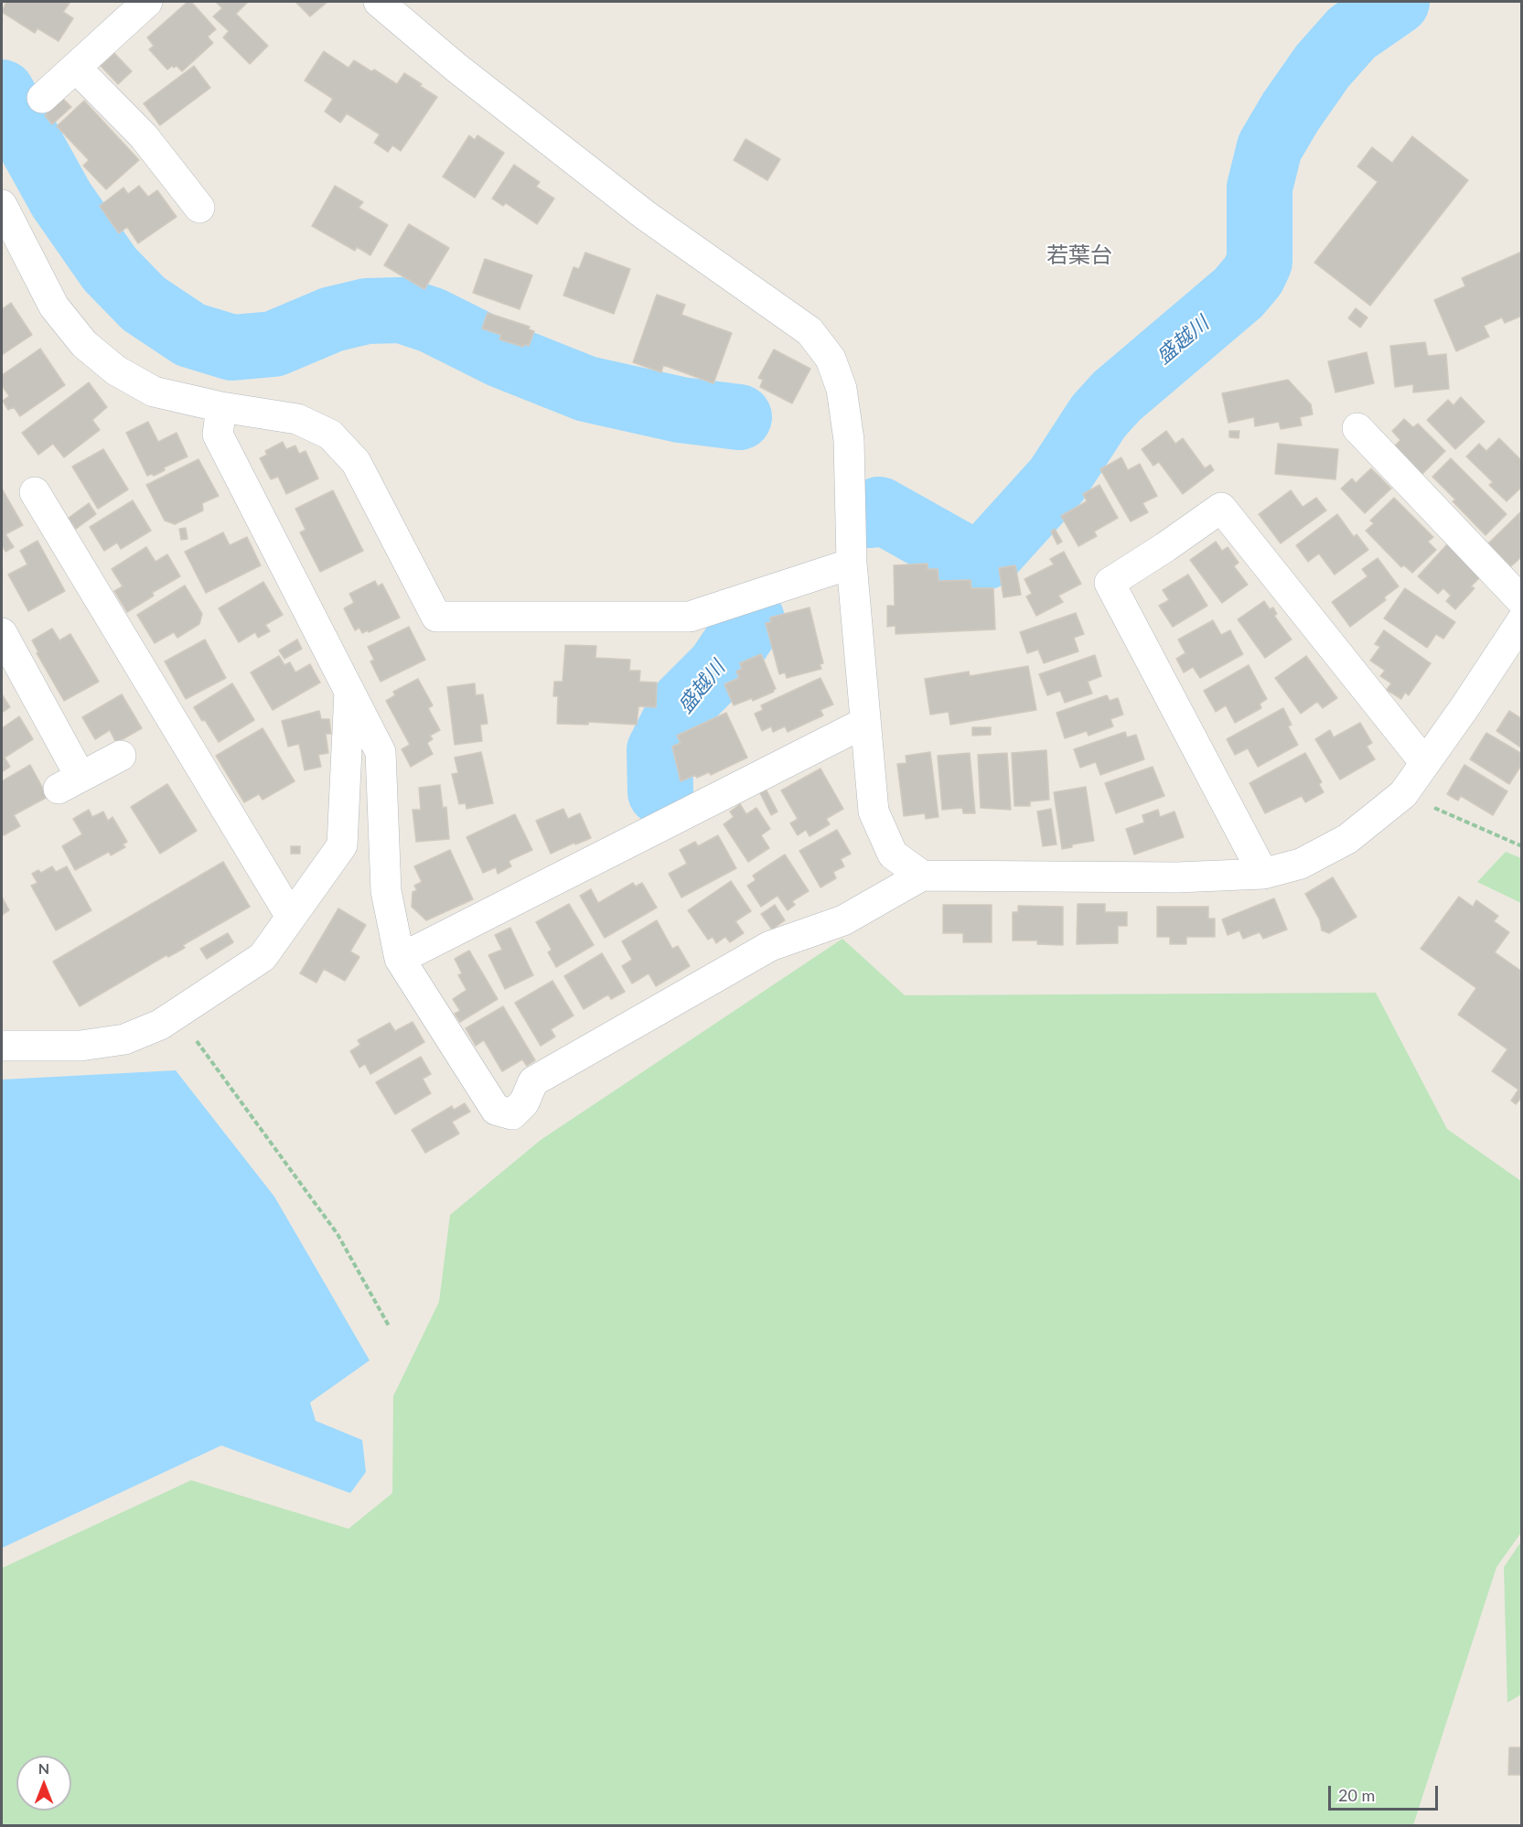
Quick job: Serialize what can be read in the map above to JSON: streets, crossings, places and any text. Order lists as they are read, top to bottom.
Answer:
{
  "districts": ["若葉台"],
  "water": ["盛越川"],
  "scale_bar": "20 m",
  "north": "top"
}
